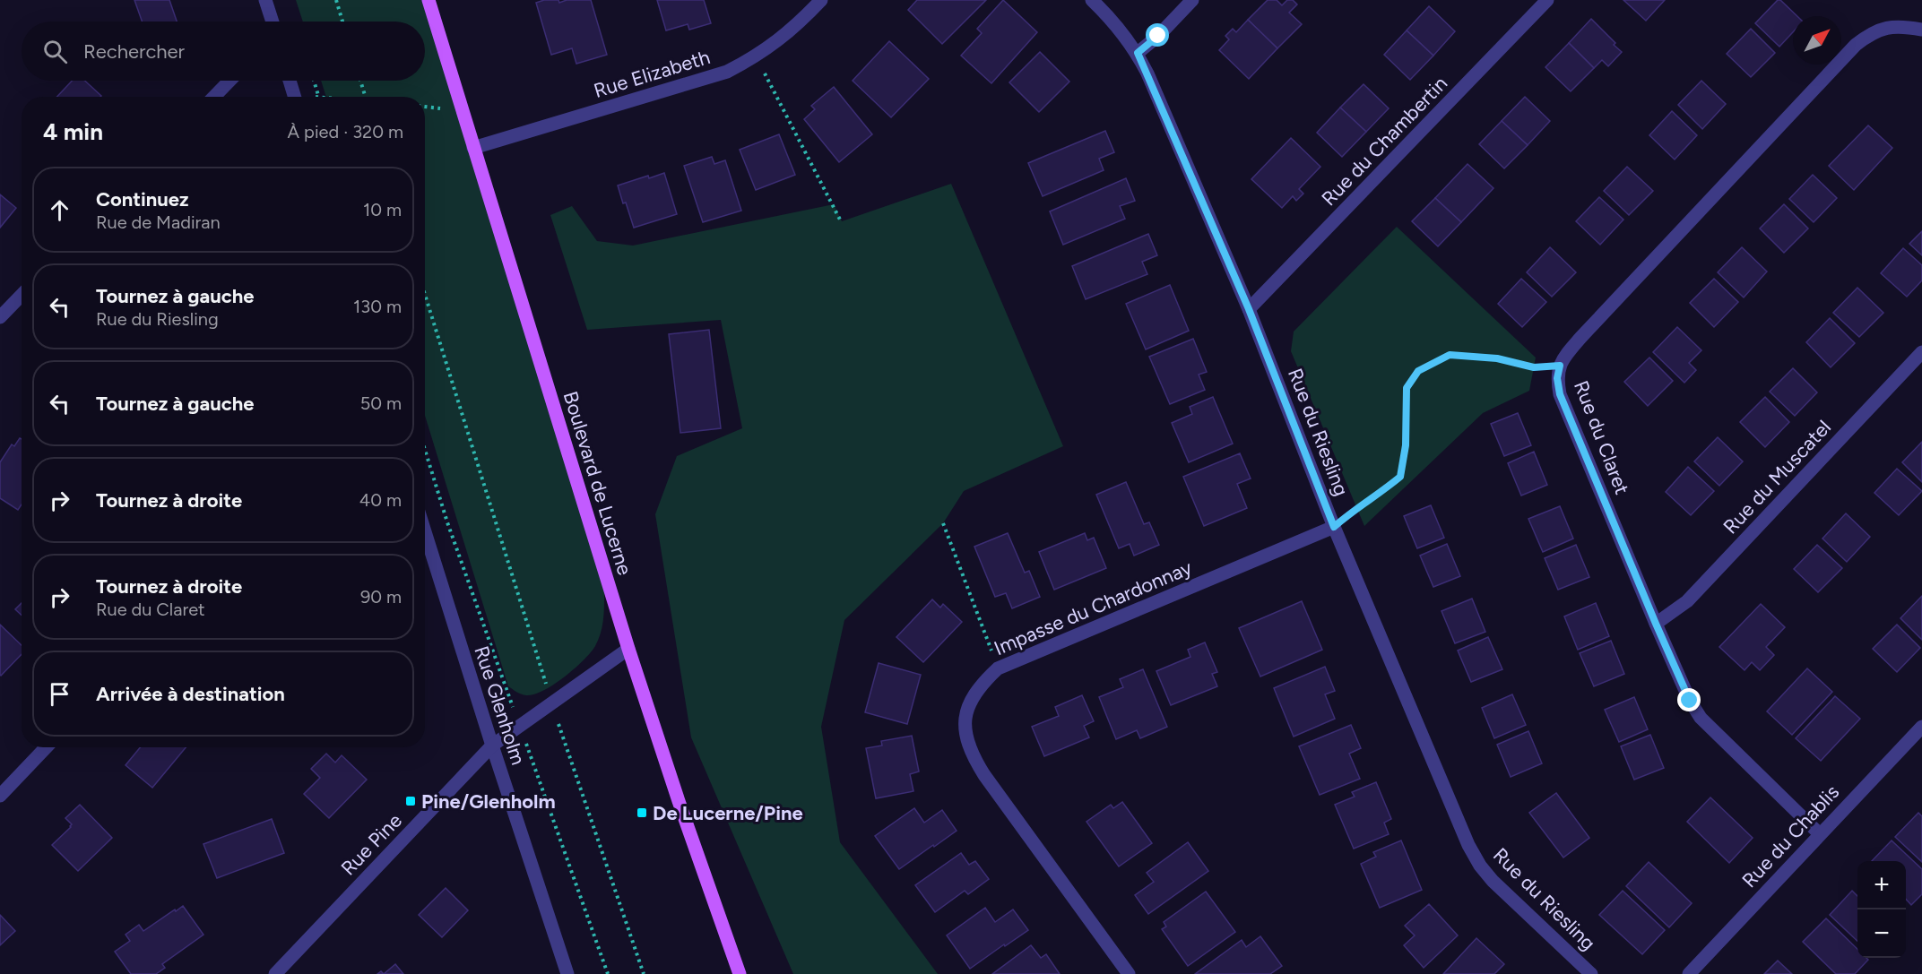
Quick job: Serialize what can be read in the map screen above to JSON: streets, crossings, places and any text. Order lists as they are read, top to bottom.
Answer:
{
  "streets": {
    "main road": ["Boulevard de Lucerne"],
    "street": [
      "Rue Elizabeth",
      "Rue du Chambertin",
      "Rue du Riesling",
      "Rue du Claret",
      "Rue du Muscatel",
      "Impasse du Chardonnay",
      "Rue Glenholm",
      "Rue du Chablis",
      "Rue Pine"
    ]
  },
  "crossings": [
    ["Rue Elizabeth", "Boulevard de Lucerne"],
    ["Rue du Chambertin", "Rue du Riesling"],
    ["Rue du Riesling", "Impasse du Chardonnay"],
    ["Rue du Claret", "Rue du Muscatel"],
    ["Rue du Claret", "Rue du Chablis"],
    ["Boulevard de Lucerne", "Rue Pine"],
    ["Rue Glenholm", "Rue Pine"]
  ],
  "places": {
    "transit": ["Pine/Glenholm", "De Lucerne/Pine"]
  },
  "north": "top right",
  "page": {
    "search": "Rechercher",
    "heading": ["4 min", "À pied · 320 m"],
    "list": [
      ["Continuez", "Rue de Madiran", "10 m"],
      ["Tournez à gauche", "Rue du Riesling", "130 m"],
      ["Tournez à gauche", "50 m"],
      ["Tournez à droite", "40 m"],
      ["Tournez à droite", "Rue du Claret", "90 m"],
      "Arrivée à destination"
    ],
    "map_buttons": ["+", "−"]
  }
}
